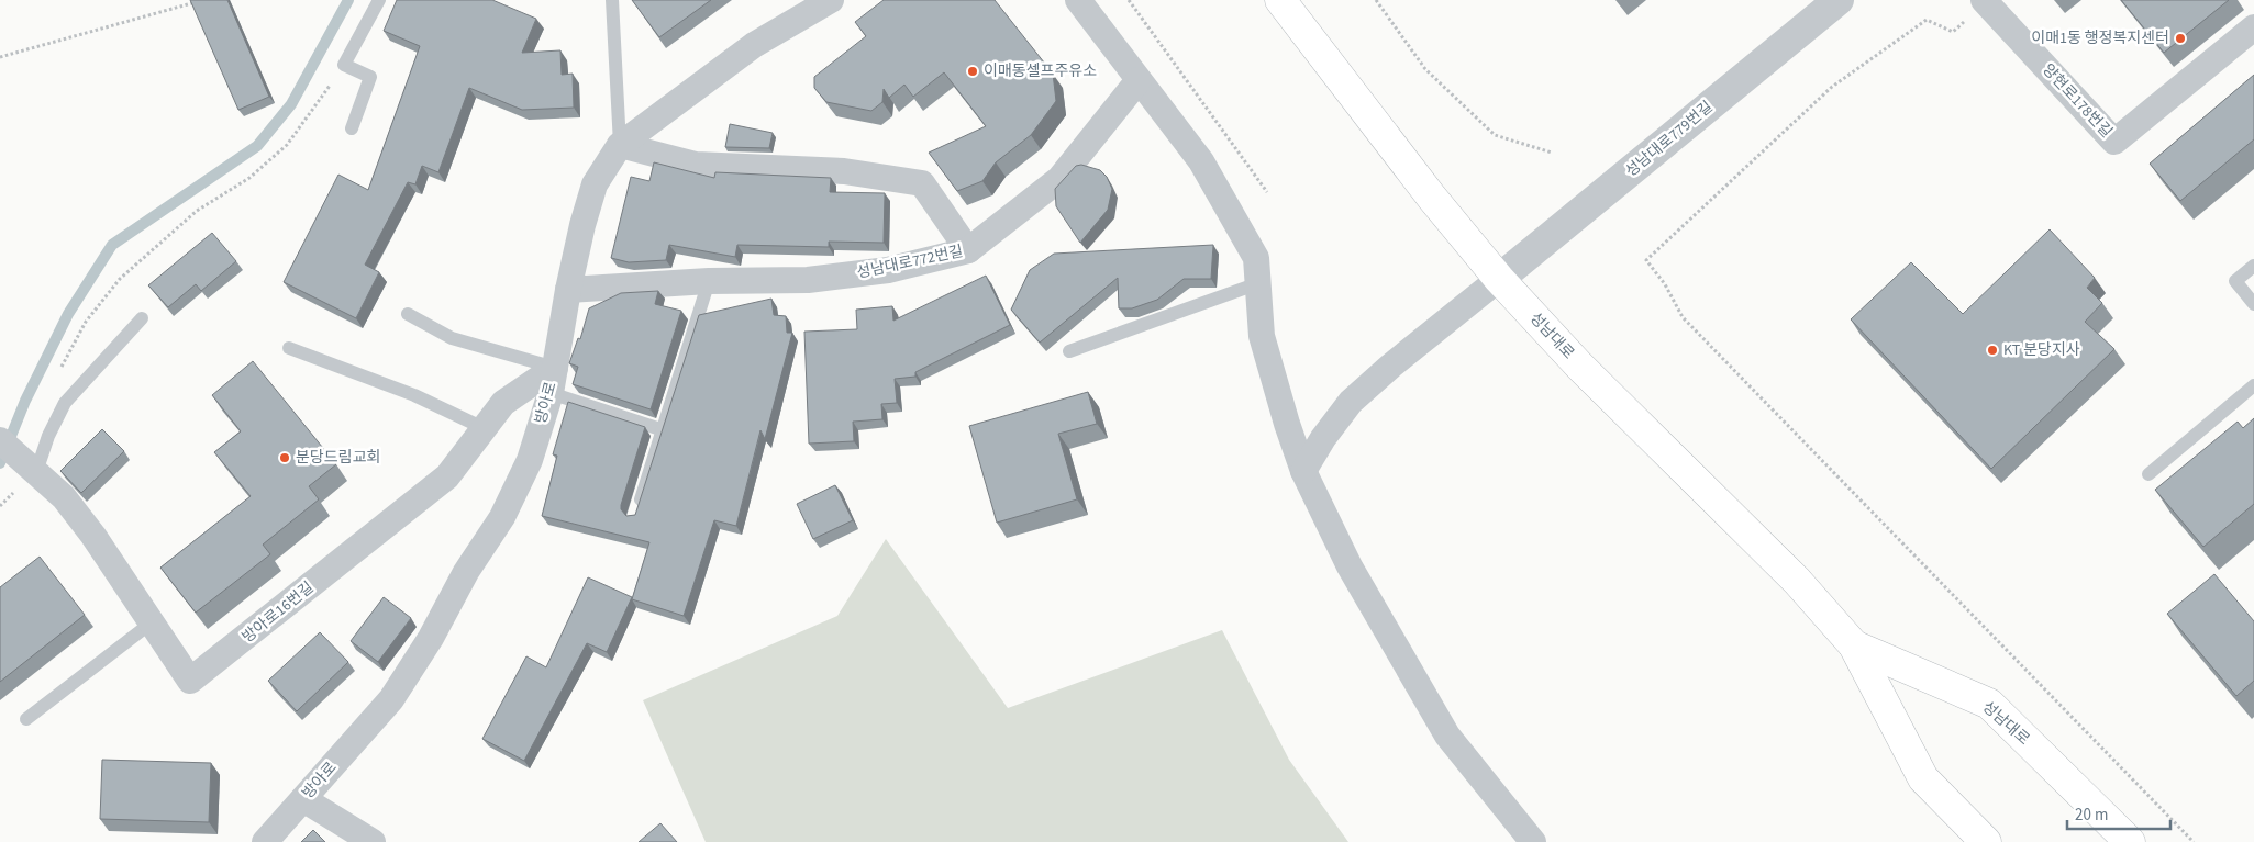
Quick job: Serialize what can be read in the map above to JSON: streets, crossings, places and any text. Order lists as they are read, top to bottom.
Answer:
{
  "streets": {
    "main road": ["성남대로"],
    "street": [
      "양현로178번길",
      "성남대로779번길",
      "성남대로772번길",
      "방아로",
      "방아로16번길"
    ]
  },
  "crossings": [
    ["성남대로779번길", "성남대로"],
    ["성남대로772번길", "방아로"],
    ["방아로", "방아로16번길"]
  ],
  "places": [
    "이매1동 행정복지센터",
    "이매동셀프주유소",
    "KT 분당지사",
    "분당드림교회"
  ],
  "scale_bar": "20 m"
}
